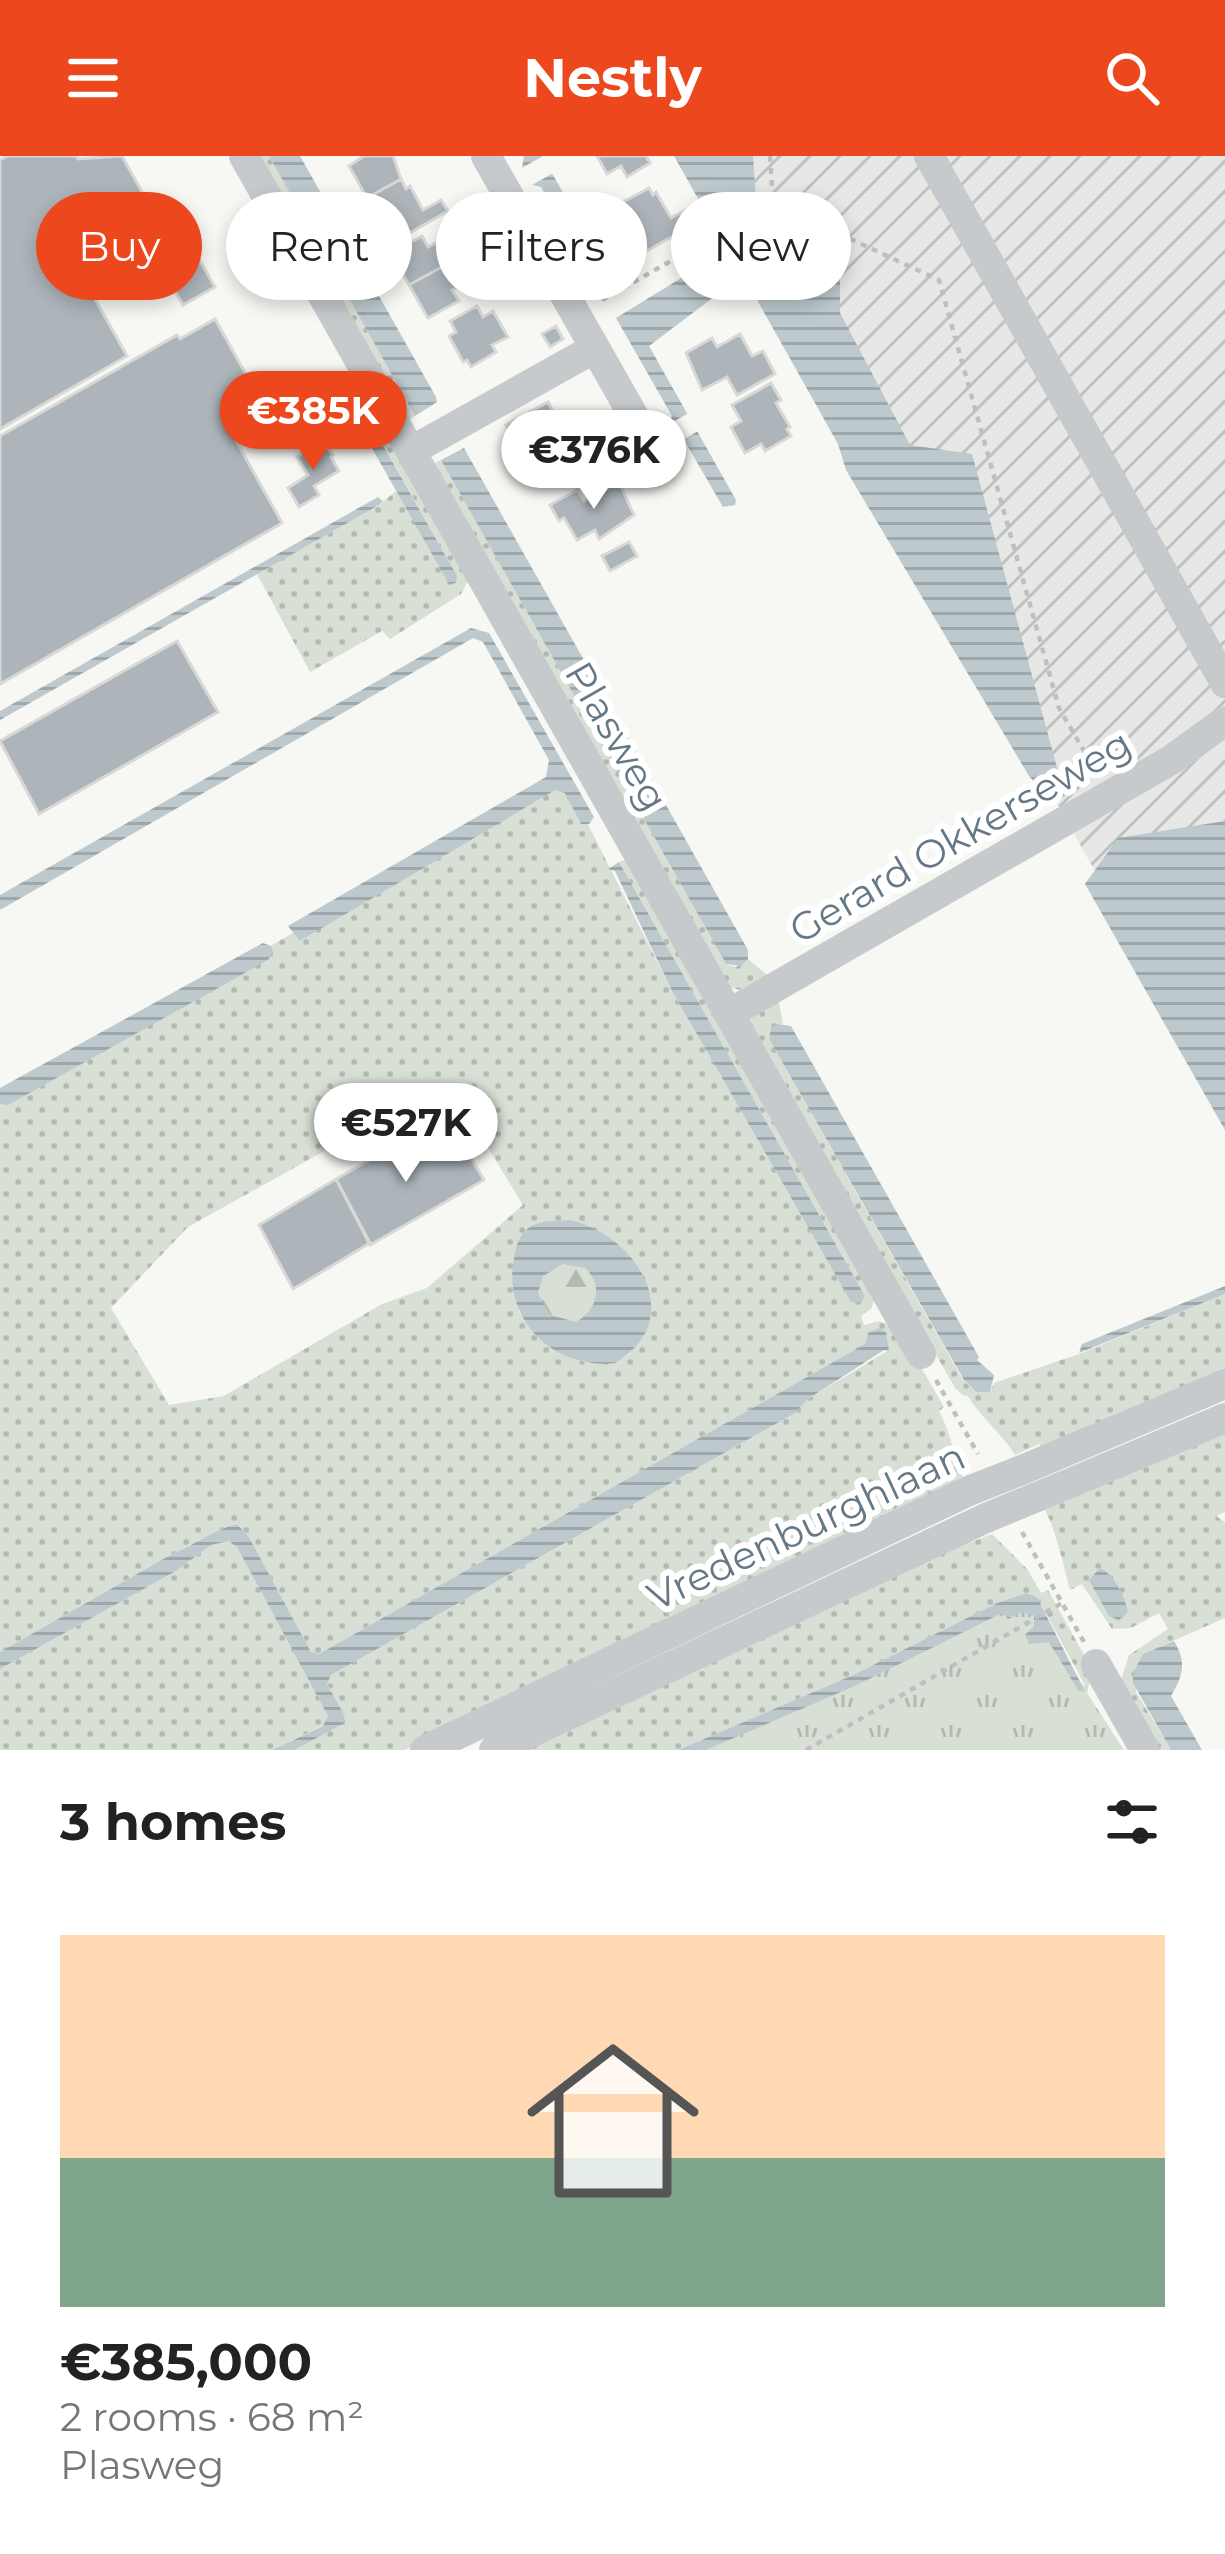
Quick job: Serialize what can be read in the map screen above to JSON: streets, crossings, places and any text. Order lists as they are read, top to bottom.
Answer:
{
  "streets": {
    "street": ["Plasweg", "Gerard Okkerseweg", "Vredenburghlaan"]
  },
  "crossings": [
    ["Plasweg", "Gerard Okkerseweg"]
  ],
  "page": {
    "header": "Nestly",
    "chip": [
      "Buy",
      "Rent",
      "Filters",
      "New"
    ],
    "price": ["€385K", "€376K", "€527K"],
    "heading": "3 homes",
    "list": [
      {
        "name": "€385,000",
        "note": "2 rooms · 68 m² · Plasweg"
      }
    ]
  }
}
